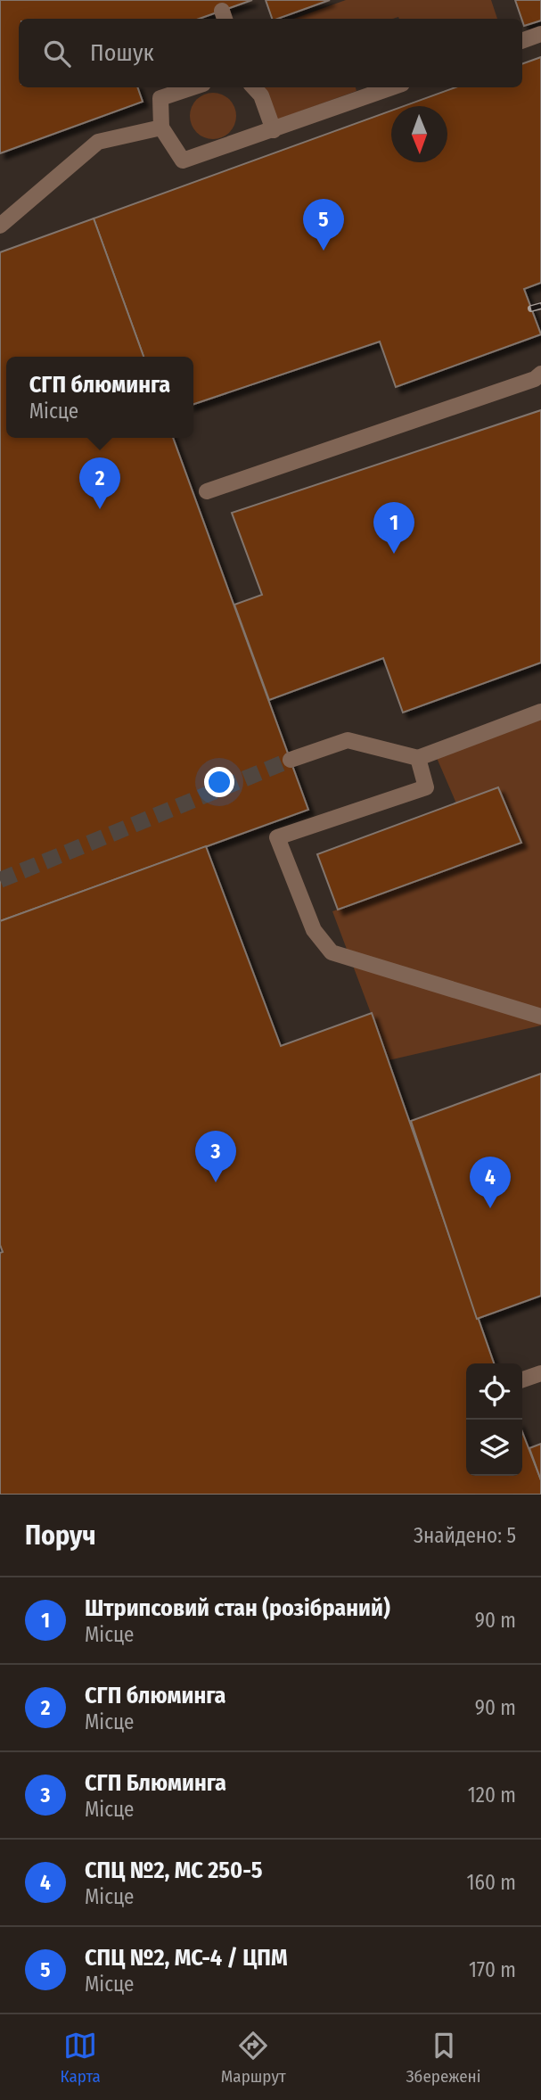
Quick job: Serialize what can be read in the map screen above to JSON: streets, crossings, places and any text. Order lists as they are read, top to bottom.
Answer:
{
  "north": "bottom",
  "page": {
    "search": "Пошук",
    "pins": [
      "5",
      "2",
      "1",
      "3",
      "4"
    ],
    "popup": ["СГП блюминга", "Місце"],
    "heading": ["Поруч", "Знайдено: 5"],
    "list": [
      {
        "mark": "1",
        "name": "Штрипсовий стан (розібраний)",
        "note": "Місце",
        "value": "90 m"
      },
      {
        "mark": "2",
        "name": "СГП блюминга",
        "note": "Місце",
        "value": "90 m"
      },
      {
        "mark": "3",
        "name": "СГП Блюминга",
        "note": "Місце",
        "value": "120 m"
      },
      {
        "mark": "4",
        "name": "СПЦ №2, МС 250-5",
        "note": "Місце",
        "value": "160 m"
      },
      {
        "mark": "5",
        "name": "СПЦ №2, МС-4 / ЦПМ",
        "note": "Місце",
        "value": "170 m"
      }
    ],
    "nav": ["Карта", "Маршрут", "Збережені"]
  }
}
